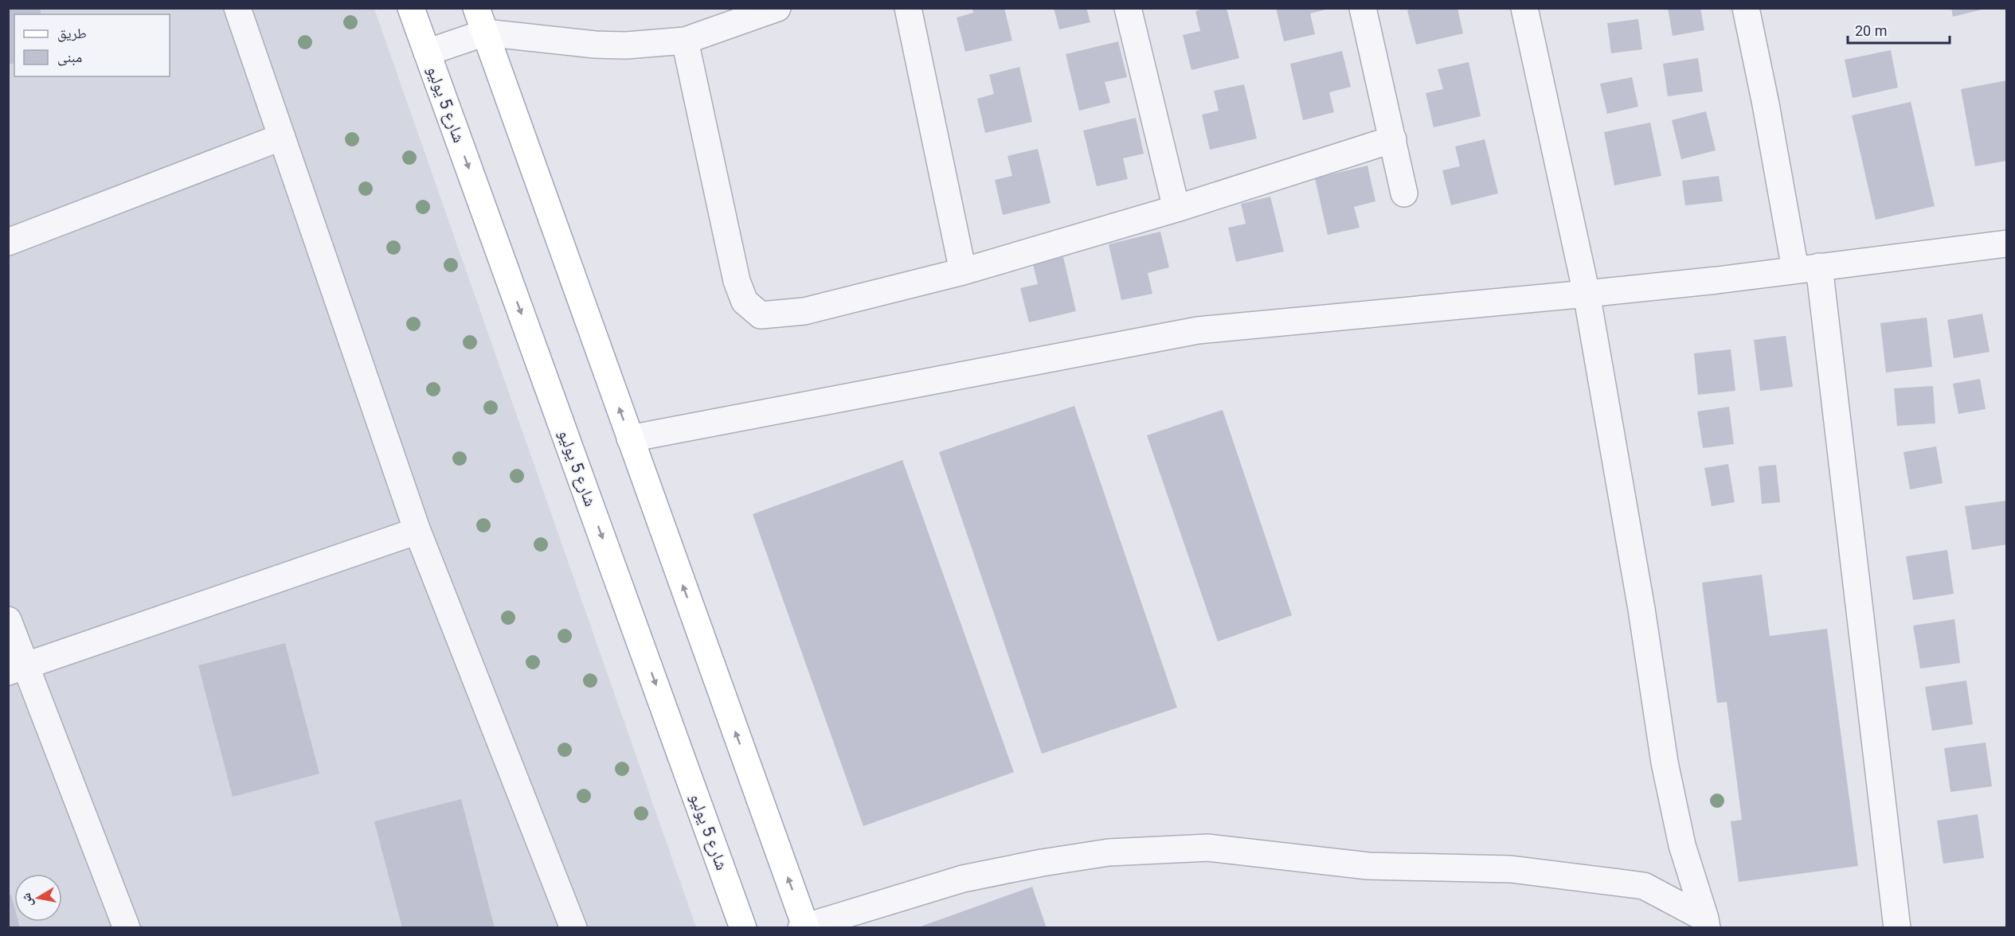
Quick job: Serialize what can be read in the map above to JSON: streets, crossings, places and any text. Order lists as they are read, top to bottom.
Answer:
{
  "streets": {
    "main road": ["شارع 5 يوليو"]
  },
  "legend": ["طريق", "مبنى"],
  "scale_bar": "20 m",
  "north": "left"
}
